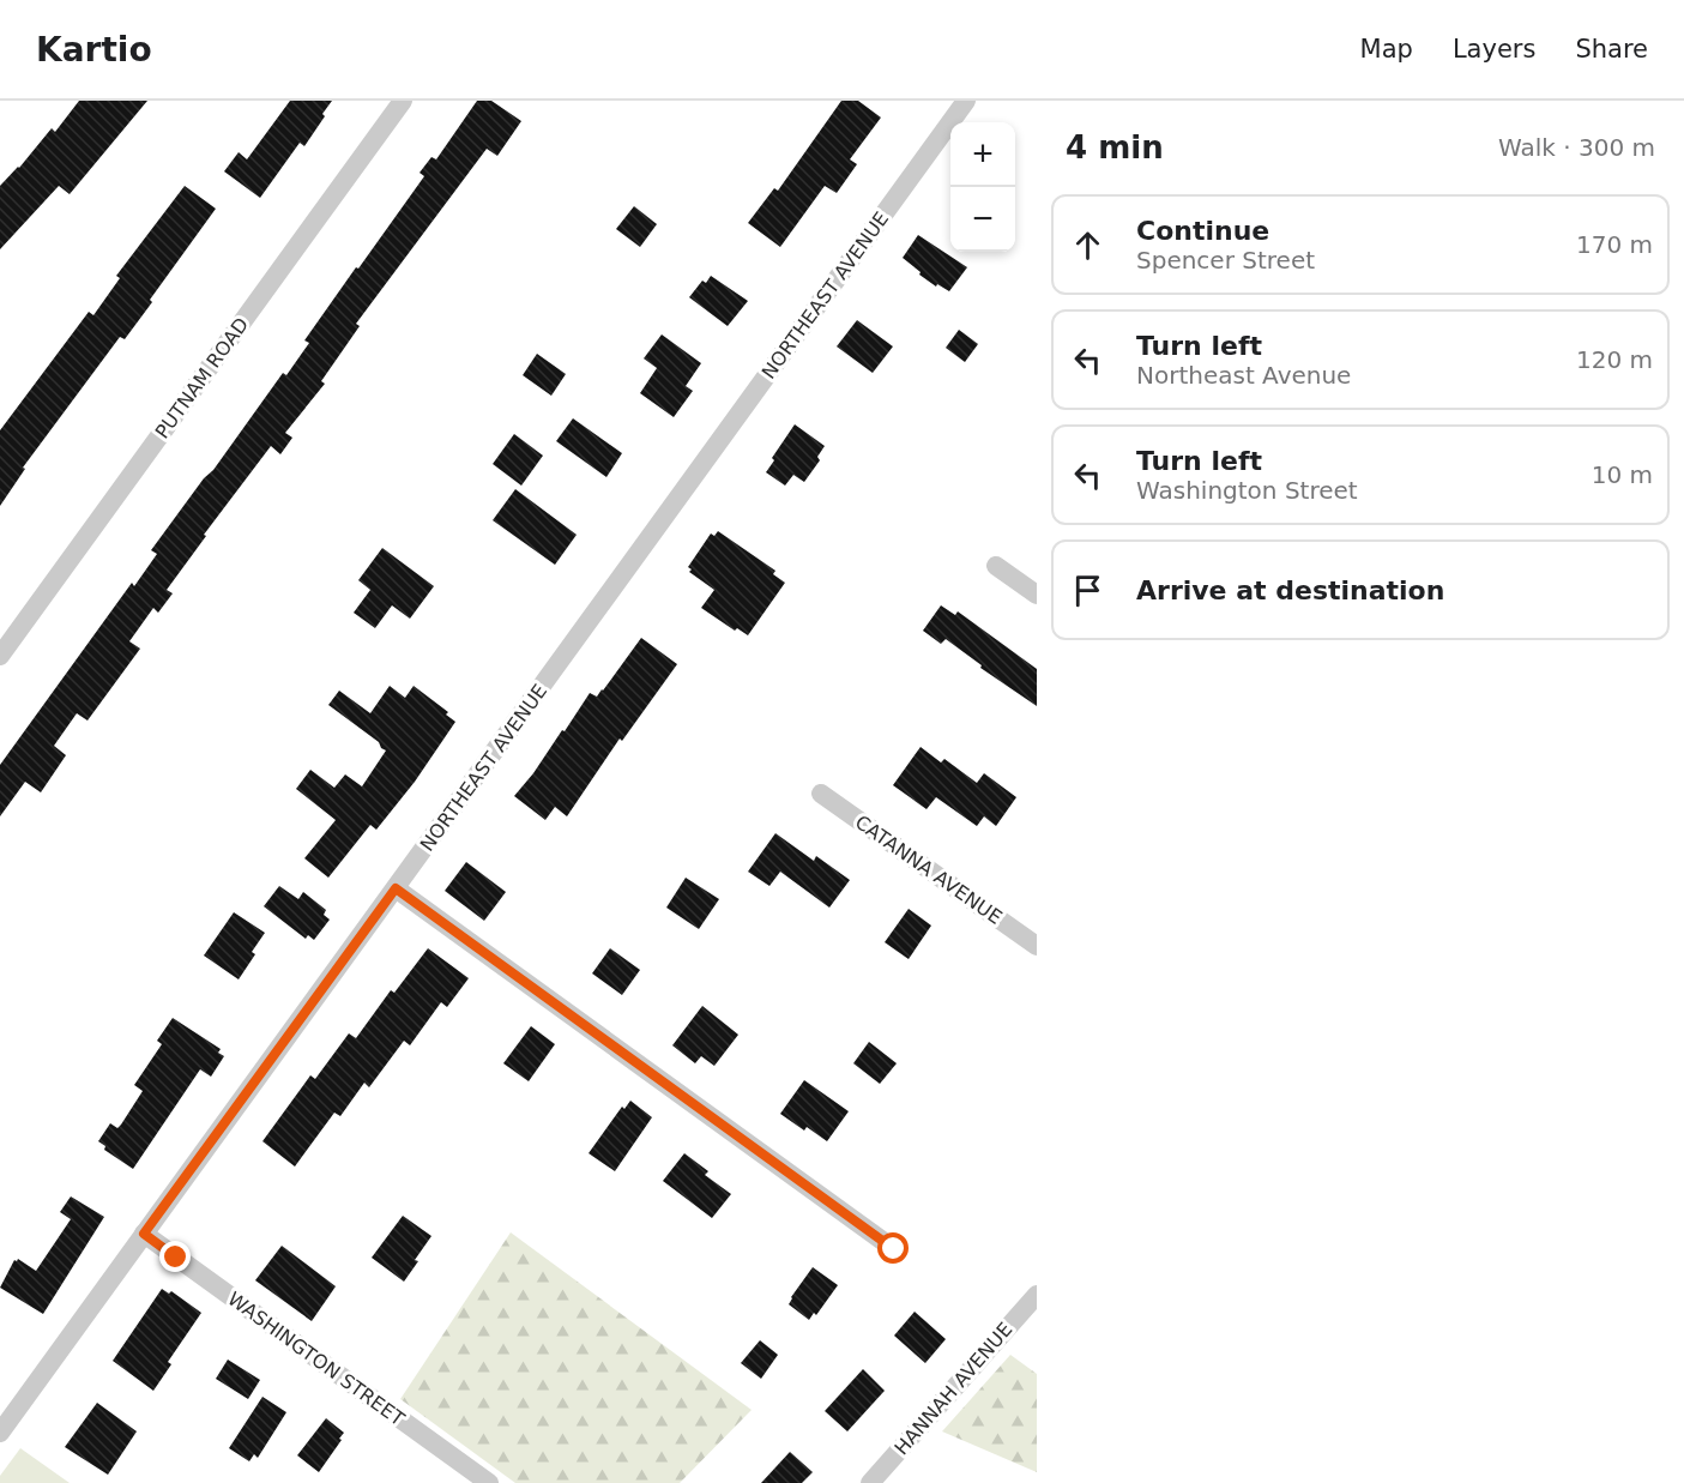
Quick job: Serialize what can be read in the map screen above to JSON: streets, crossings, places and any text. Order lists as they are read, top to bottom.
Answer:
{
  "streets": {
    "street": [
      "NORTHEAST AVENUE",
      "PUTNAM ROAD",
      "CATANNA AVENUE",
      "WASHINGTON STREET",
      "HANNAH AVENUE"
    ]
  },
  "crossings": [
    ["NORTHEAST AVENUE", "WASHINGTON STREET"]
  ],
  "page": {
    "header": "Kartio",
    "nav": ["Map", "Layers", "Share"],
    "heading": ["4 min", "Walk · 300 m"],
    "map_buttons": ["+", "−"],
    "list": [
      ["Continue", "Spencer Street", "170 m"],
      ["Turn left", "Northeast Avenue", "120 m"],
      ["Turn left", "Washington Street", "10 m"],
      "Arrive at destination"
    ]
  }
}
